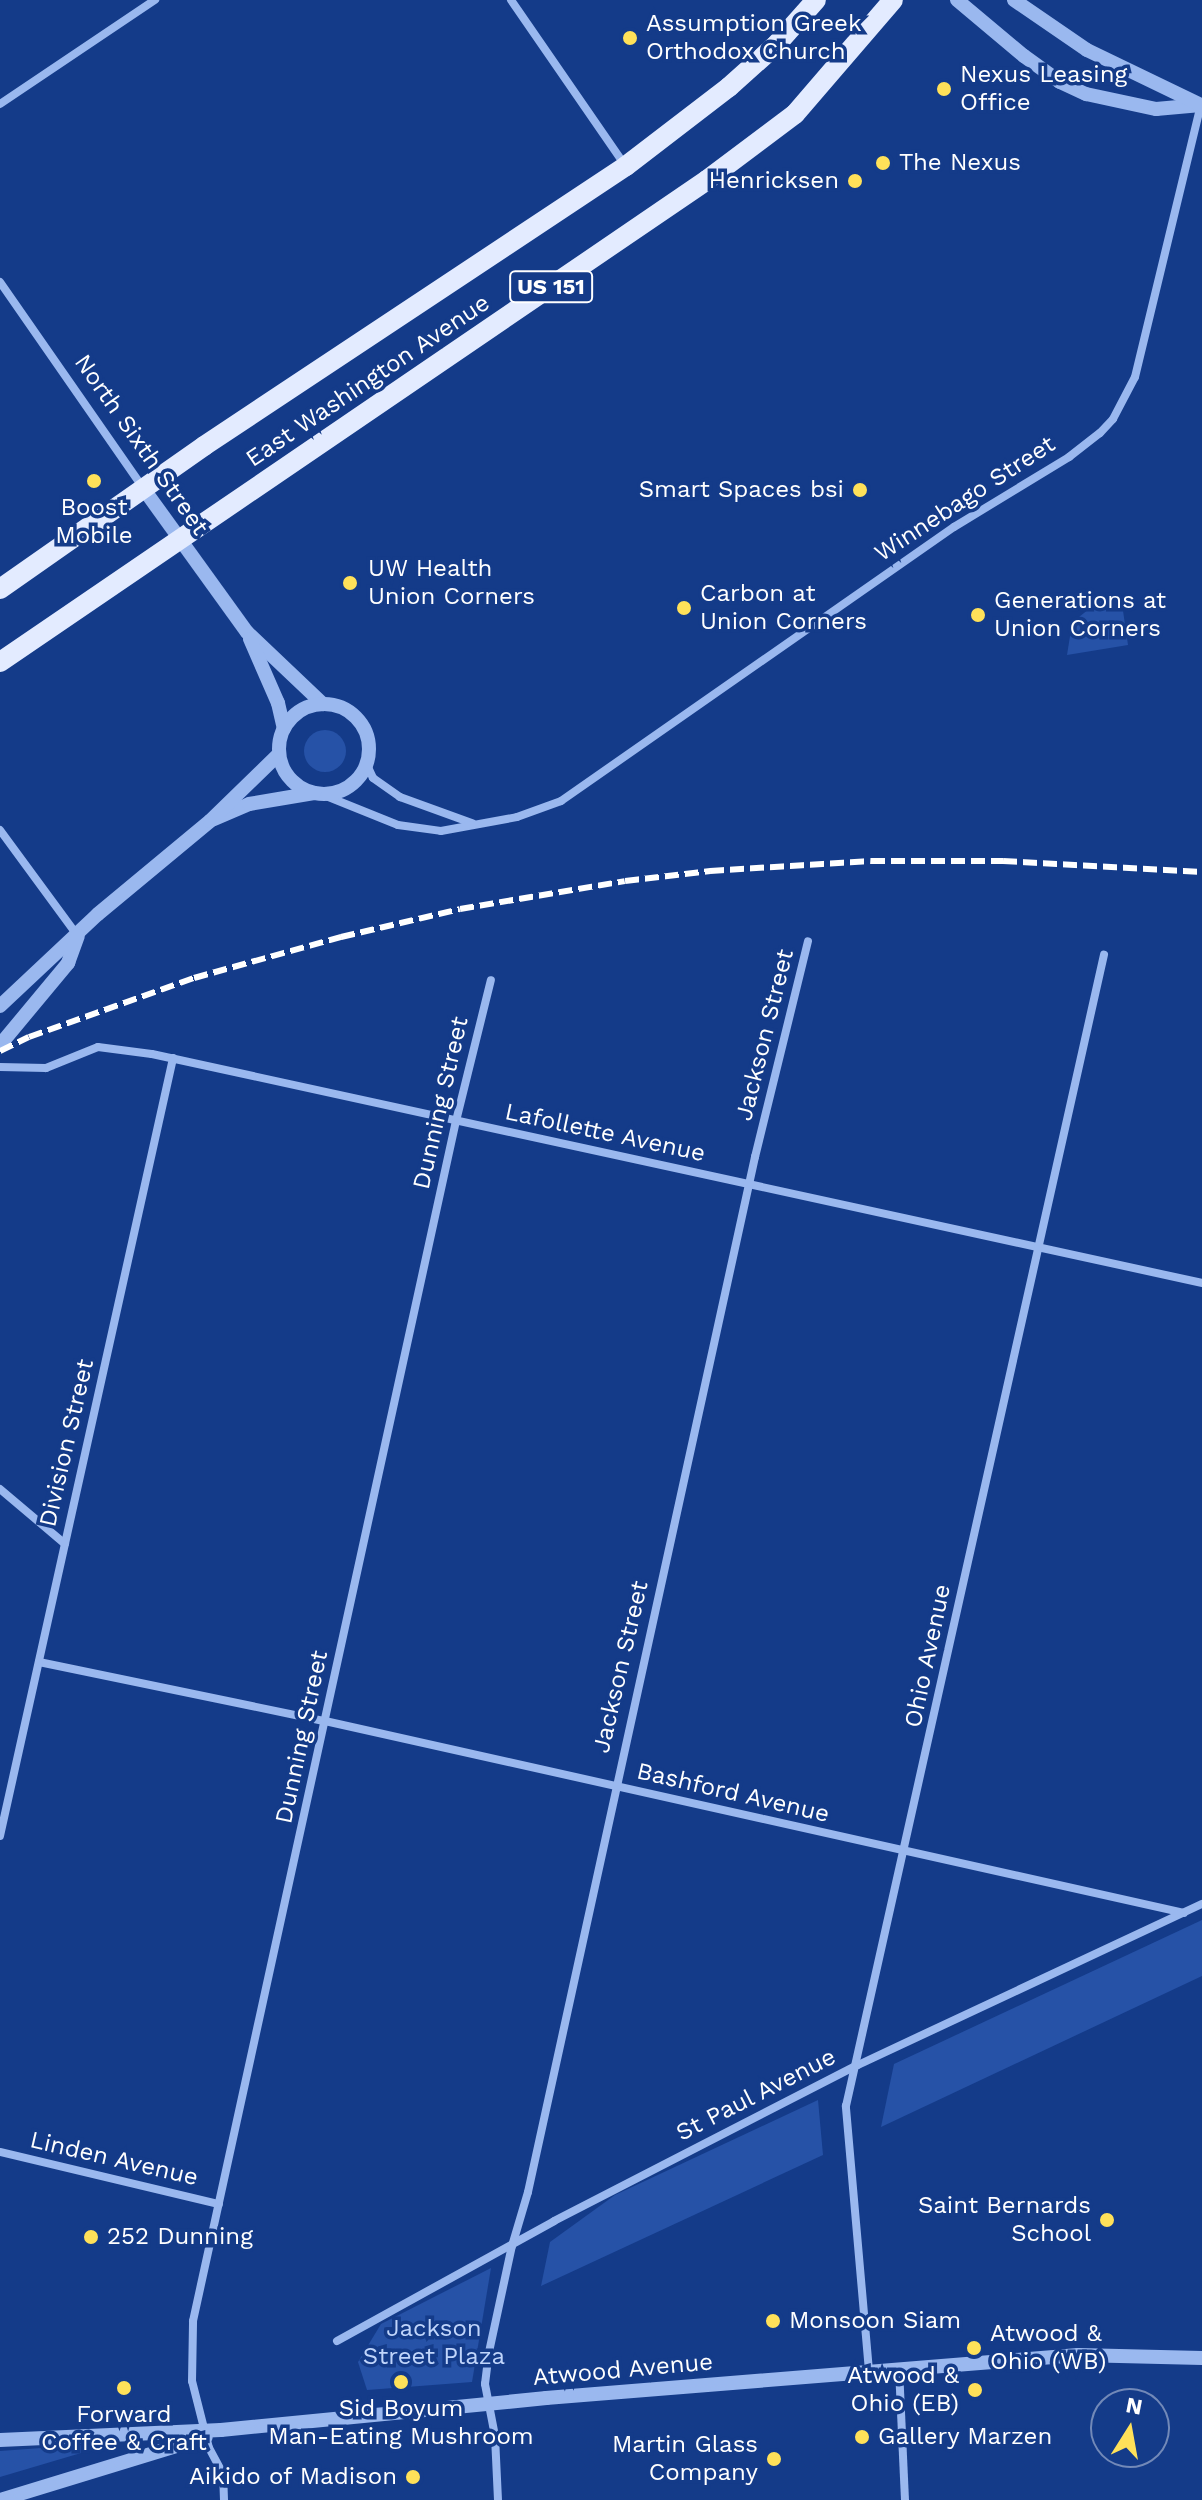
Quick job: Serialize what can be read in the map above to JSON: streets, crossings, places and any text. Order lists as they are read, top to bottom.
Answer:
{
  "streets": {
    "main road": ["US 151", "East Washington Avenue"],
    "street": [
      "North Sixth Street",
      "Winnebago Street",
      "Jackson Street",
      "Dunning Street",
      "Lafollette Avenue",
      "Division Street",
      "Ohio Avenue",
      "Bashford Avenue",
      "St Paul Avenue",
      "Linden Avenue",
      "Atwood Avenue"
    ]
  },
  "crossings": [
    ["East Washington Avenue", "North Sixth Street"],
    ["North Sixth Street", "Winnebago Street"],
    ["Jackson Street", "Lafollette Avenue"],
    ["Jackson Street", "Bashford Avenue"],
    ["Jackson Street", "St Paul Avenue"],
    ["Jackson Street", "Atwood Avenue"],
    ["Dunning Street", "Lafollette Avenue"],
    ["Dunning Street", "Bashford Avenue"],
    ["Dunning Street", "Linden Avenue"],
    ["Dunning Street", "Atwood Avenue"],
    ["Lafollette Avenue", "Division Street"],
    ["Lafollette Avenue", "Ohio Avenue"],
    ["Division Street", "Bashford Avenue"],
    ["Ohio Avenue", "Bashford Avenue"],
    ["Ohio Avenue", "St Paul Avenue"],
    ["Ohio Avenue", "Atwood Avenue"],
    ["Bashford Avenue", "St Paul Avenue"]
  ],
  "parks": ["Jackson Street Plaza"],
  "places": [
    "Assumption Greek Orthodox Church",
    "Nexus Leasing Office",
    "The Nexus",
    "Henricksen",
    "Boost Mobile",
    "Smart Spaces bsi",
    "UW Health Union Corners",
    "Carbon at Union Corners",
    "Generations at Union Corners",
    "Saint Bernards School",
    "252 Dunning",
    "Monsoon Siam",
    "Atwood & Ohio (WB)",
    "Sid Boyum Man-Eating Mushroom",
    "Forward Coffee & Craft",
    "Atwood & Ohio (EB)",
    "Gallery Marzen",
    "Martin Glass Company",
    "Aikido of Madison"
  ],
  "north": "top"
}
